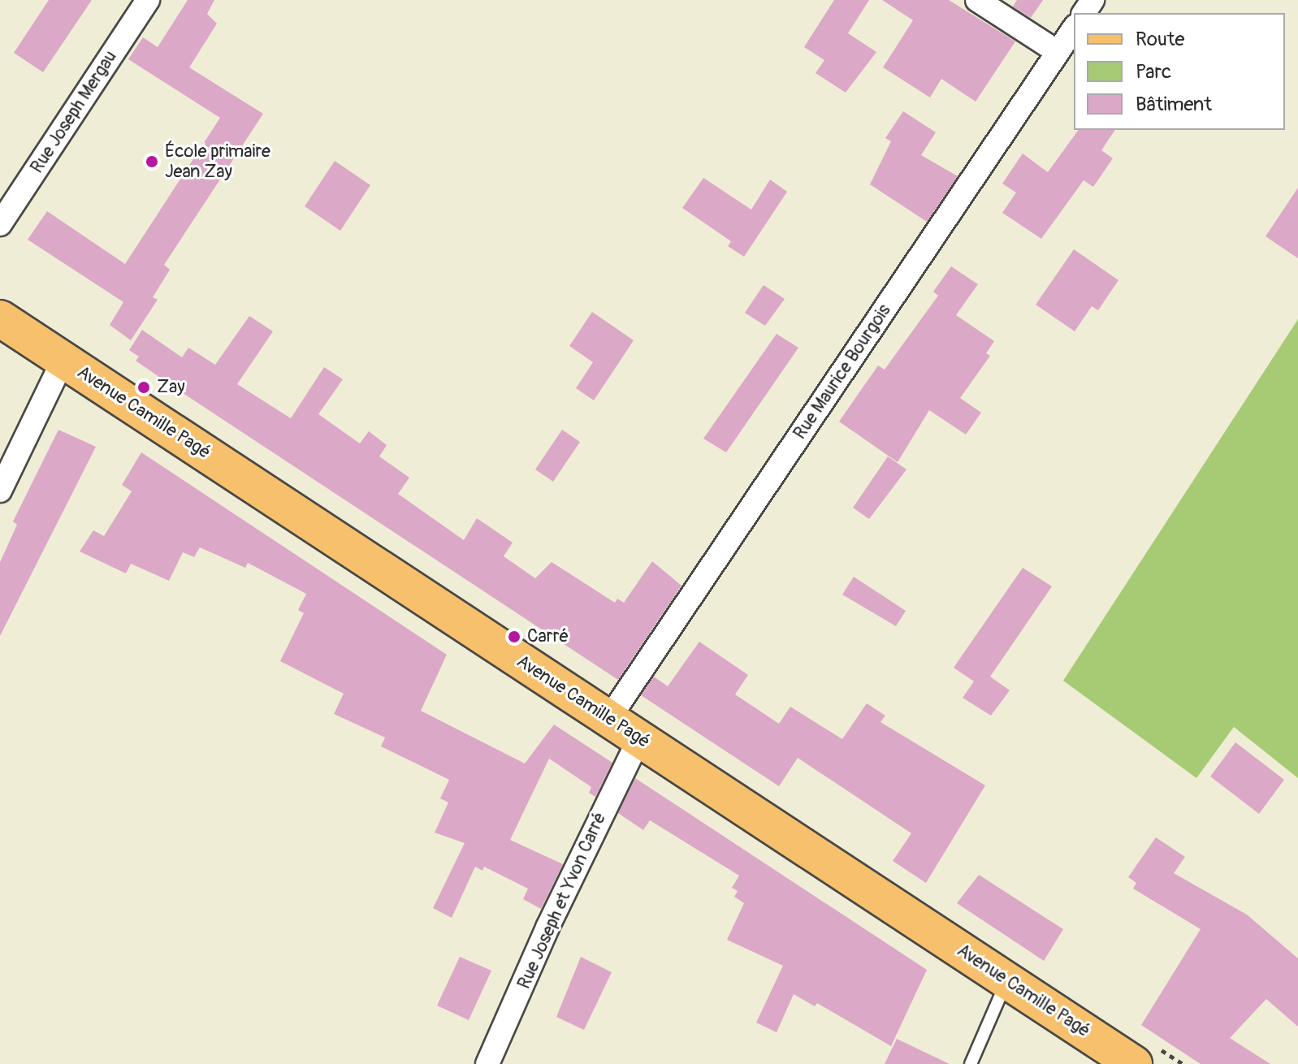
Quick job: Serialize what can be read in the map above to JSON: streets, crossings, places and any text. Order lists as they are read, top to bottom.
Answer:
{
  "streets": {
    "main road": ["Avenue Camille Pagé"],
    "street": ["Rue Joseph Mergau", "Rue Maurice Bourgois", "Rue Joseph et Yvon Carré"]
  },
  "crossings": [
    ["Rue Maurice Bourgois", "Avenue Camille Pagé"],
    ["Avenue Camille Pagé", "Rue Joseph et Yvon Carré"]
  ],
  "places": ["École primaire Jean Zay", "Zay", "Carré"],
  "legend": ["Route", "Parc", "Bâtiment"]
}
